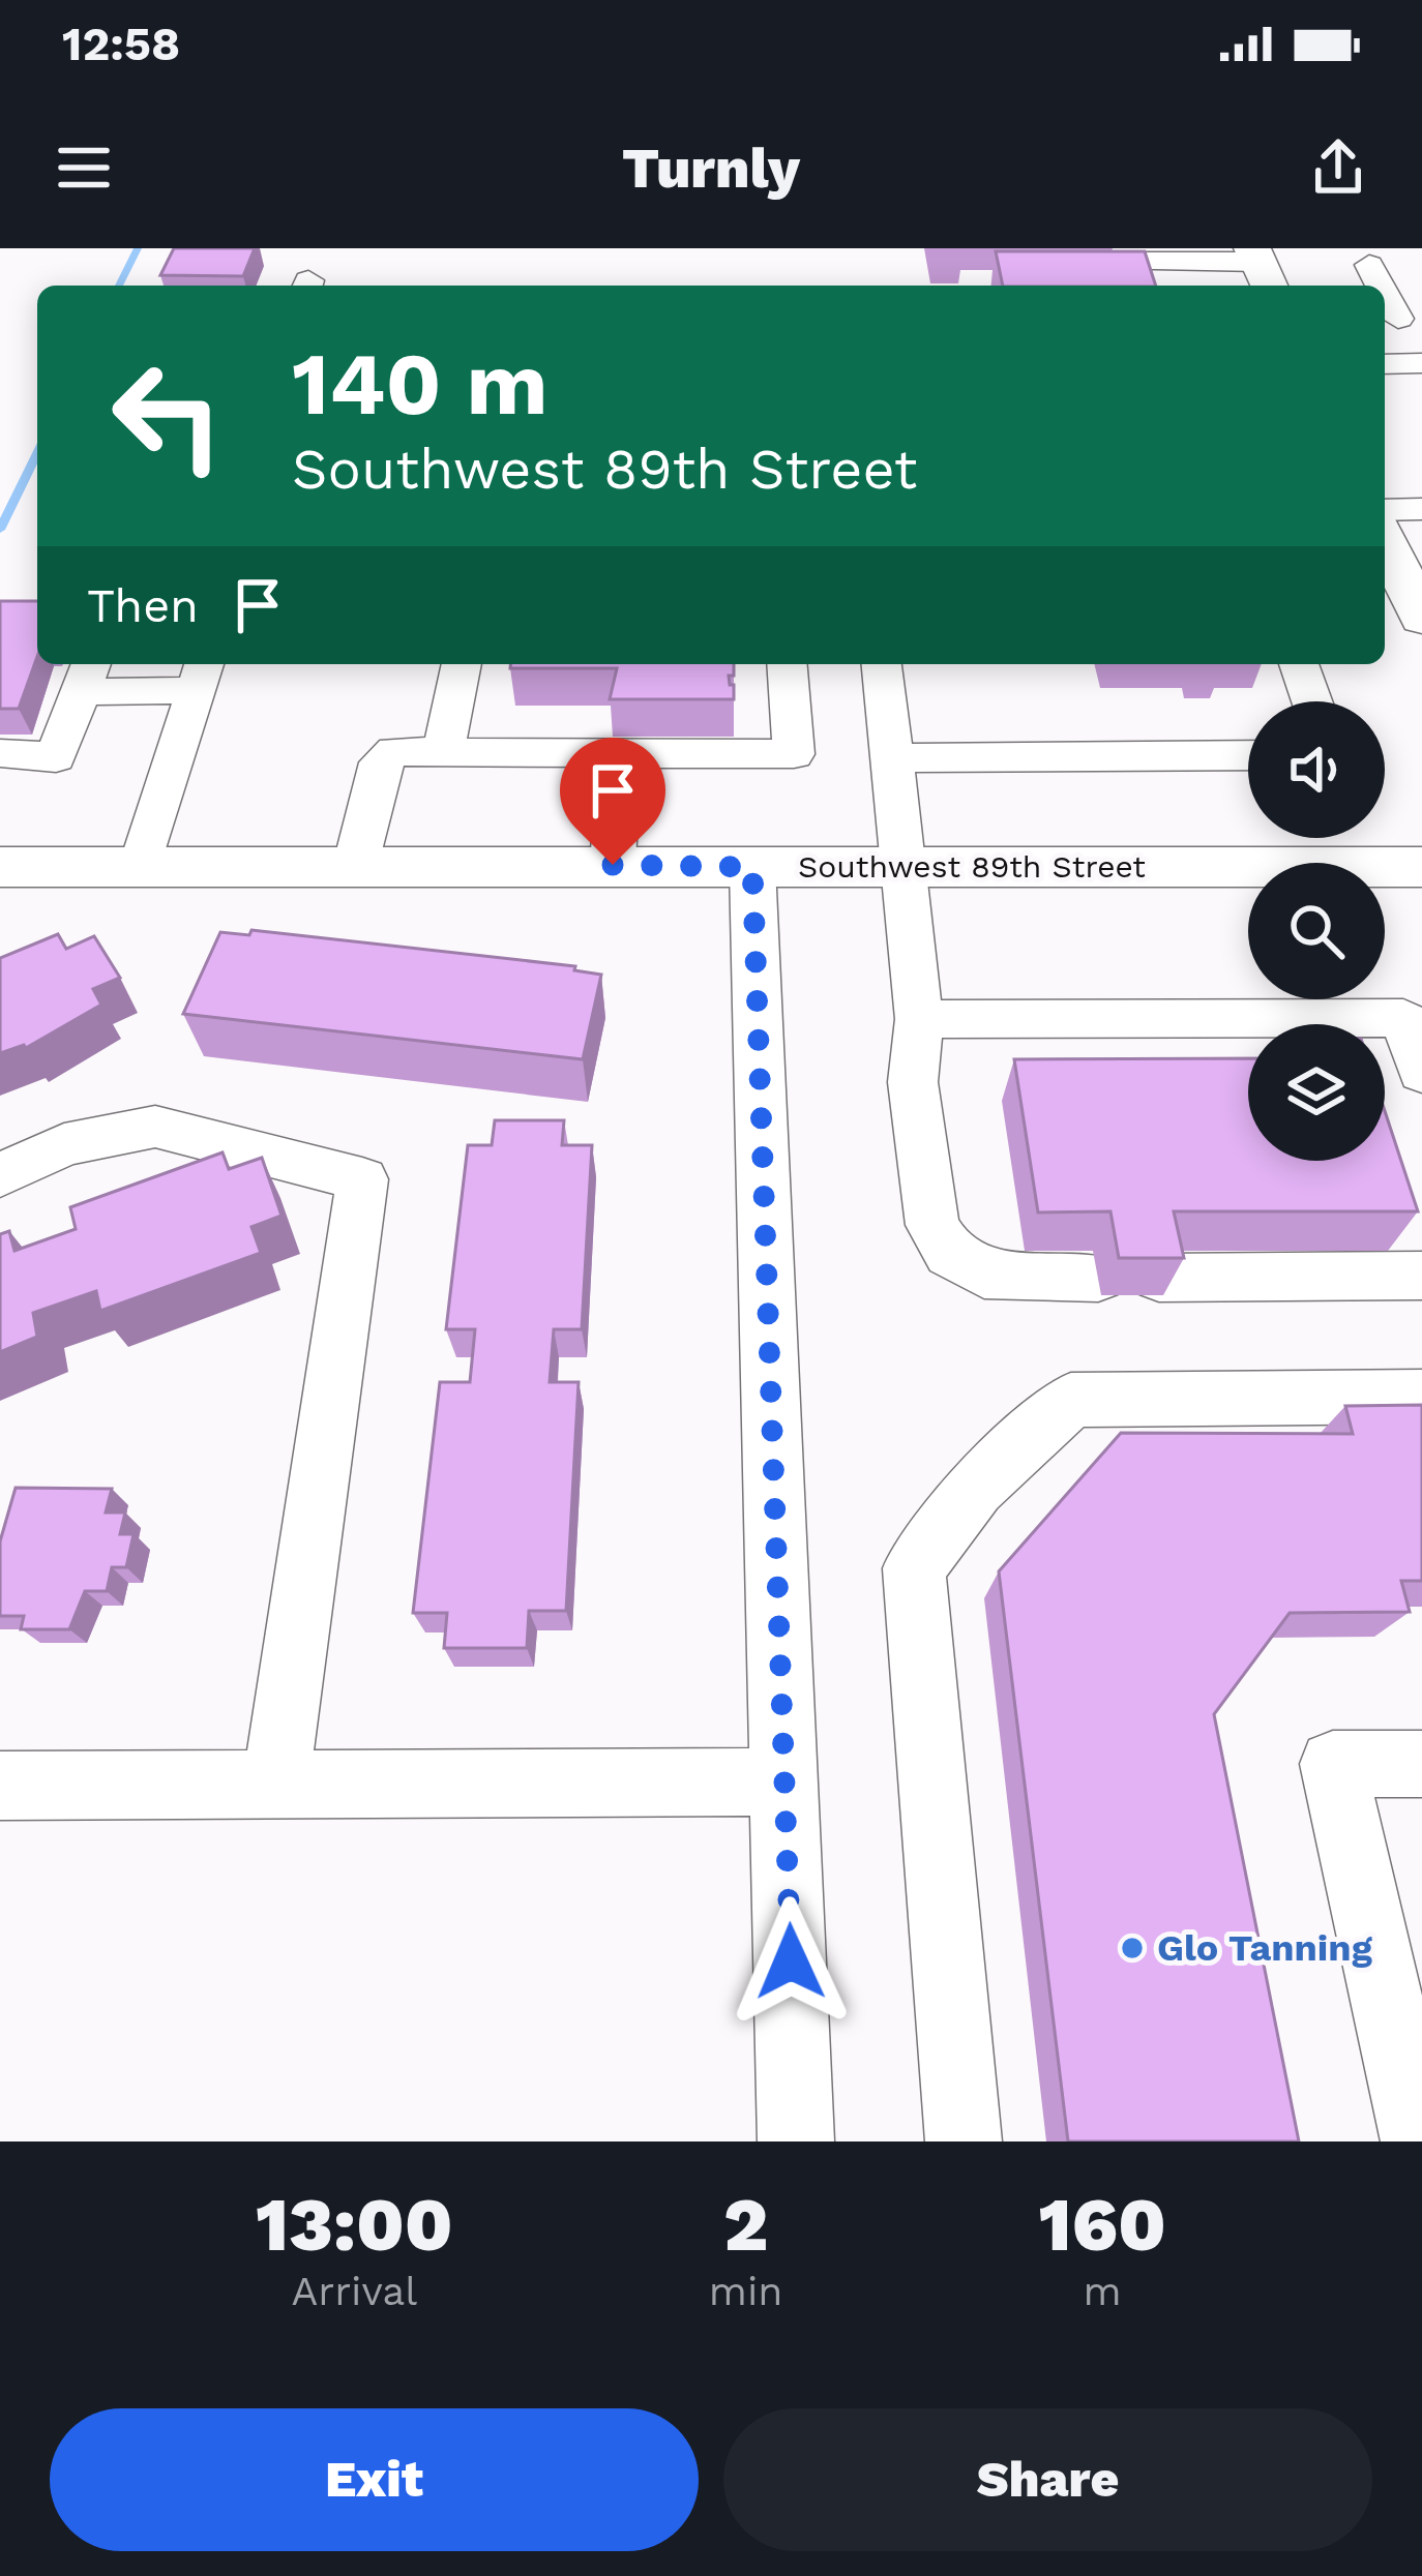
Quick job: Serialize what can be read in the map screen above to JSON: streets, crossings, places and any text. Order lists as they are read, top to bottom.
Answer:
{
  "streets": {
    "main road": ["Southwest 89th Street"]
  },
  "places": ["Glo Tanning"],
  "page": {
    "status": "12:58",
    "header": "Turnly",
    "turn": ["140 m", "Southwest 89th Street"],
    "then": "Then",
    "eta": [
      "13:00",
      "Arrival",
      "2",
      "min",
      "160",
      "m"
    ],
    "buttons": ["Exit", "Share"]
  }
}
